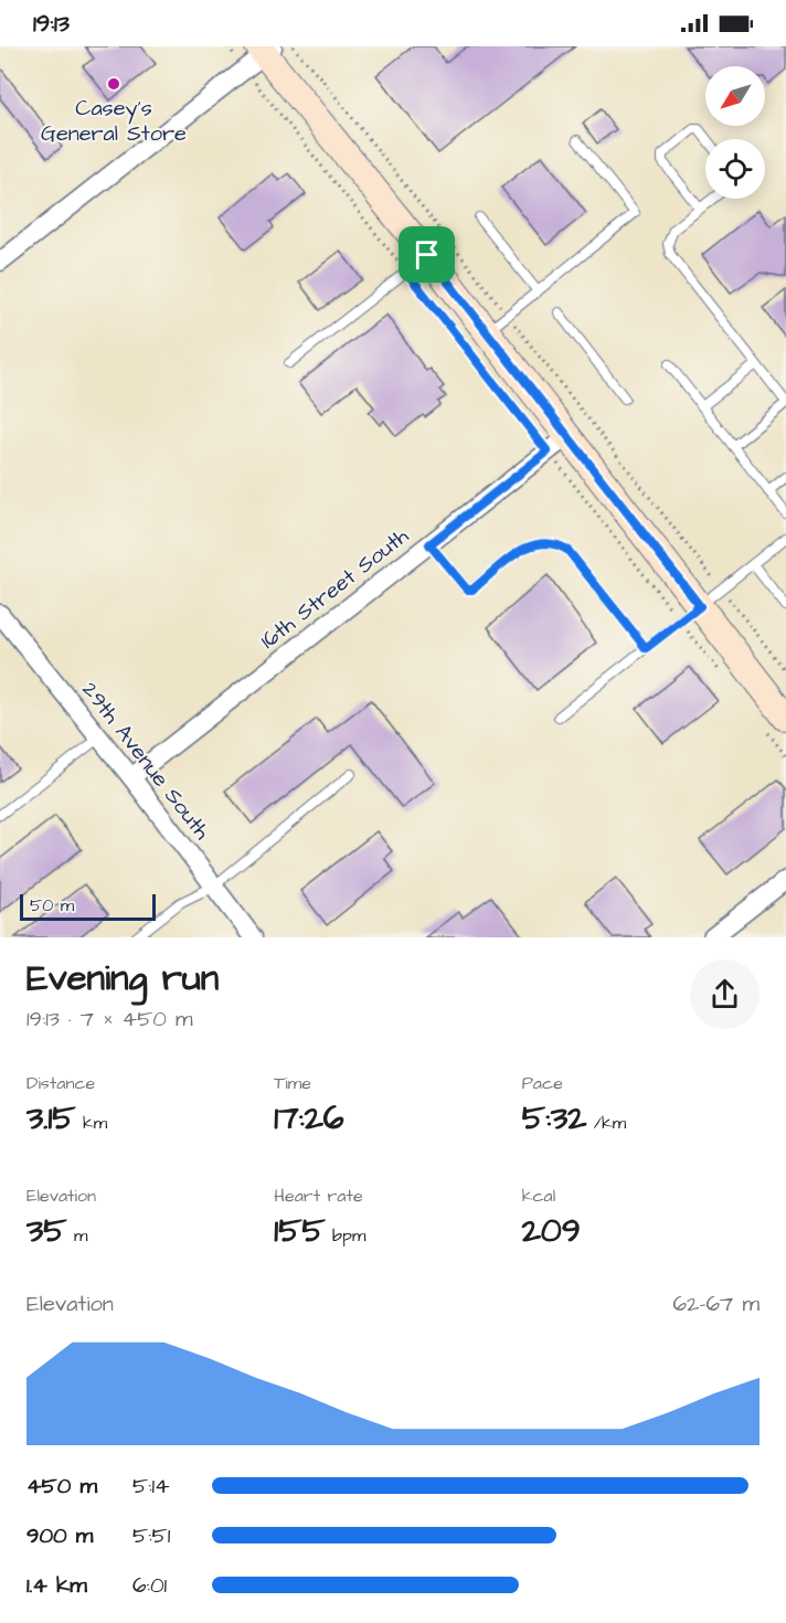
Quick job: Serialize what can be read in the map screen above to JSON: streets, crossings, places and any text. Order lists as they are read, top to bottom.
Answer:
{
  "streets": {
    "street": ["16th Street South", "29th Avenue South"]
  },
  "crossings": [
    ["16th Street South", "29th Avenue South"]
  ],
  "places": ["Casey's General Store"],
  "scale_bar": "50 m",
  "north": "bottom left",
  "page": {
    "status": "19:13",
    "scale": "50 m",
    "heading": ["Evening run", "19:13 · 7 × 450 m"],
    "stats": [
      ["Distance", "3.15 km"],
      ["Time", "17:26"],
      ["Pace", "5:32 /km"],
      ["Elevation", "35 m"],
      ["Heart rate", "155 bpm"],
      ["kcal", "209"]
    ],
    "chart": ["Elevation", "62–67 m"],
    "list": [
      {
        "name": "450 m",
        "note": "5:14"
      },
      {
        "name": "900 m",
        "note": "5:51"
      },
      {
        "name": "1.4 km",
        "note": "6:01"
      }
    ]
  }
}
